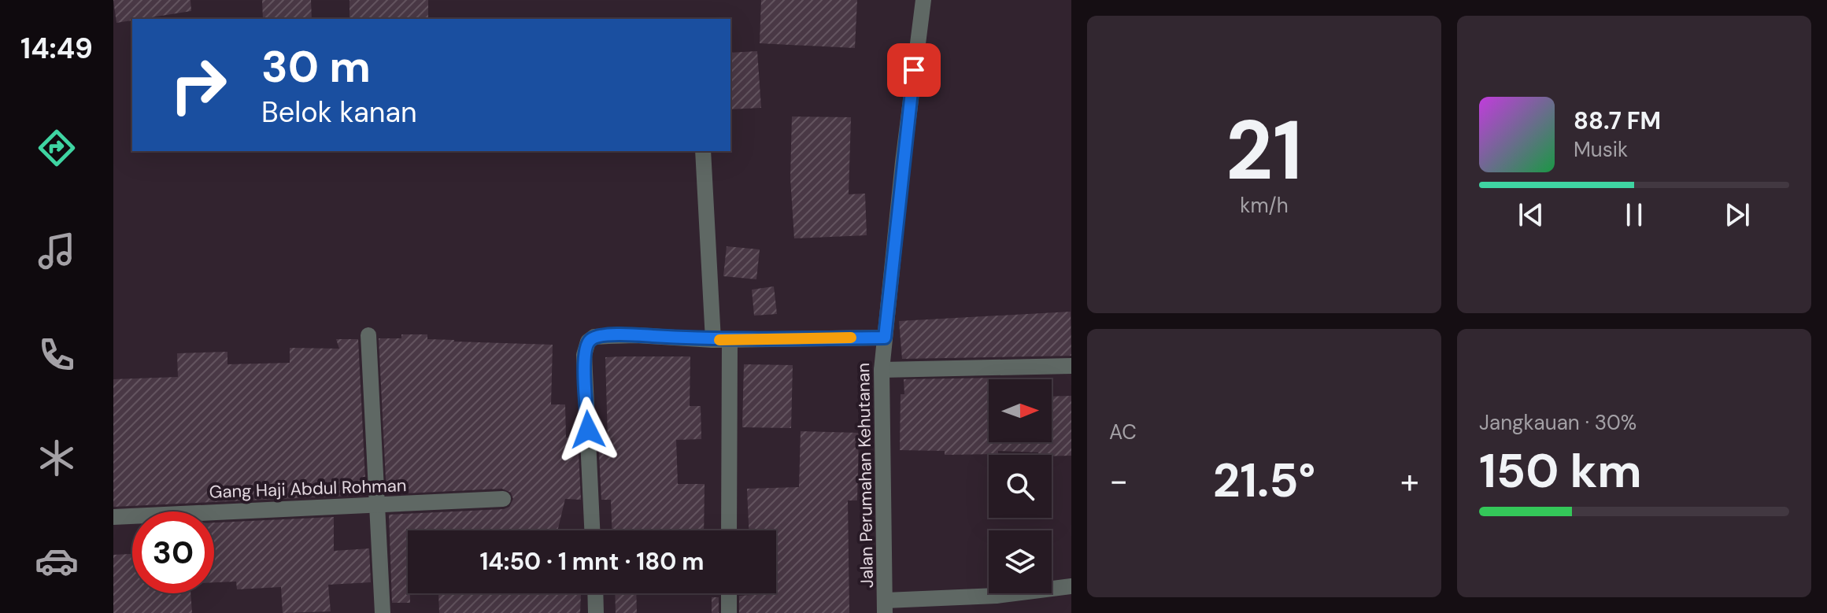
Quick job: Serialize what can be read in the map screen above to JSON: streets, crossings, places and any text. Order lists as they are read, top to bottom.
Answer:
{
  "streets": {
    "street": ["Jalan Perumahan Kehutanan", "Gang Haji Abdul Rohman"]
  },
  "north": "right",
  "page": {
    "tabs": "14:49",
    "tile": [
      ["21", "km/h"],
      "AC",
      ["Jangkauan · 30%", "150 km"]
    ],
    "turn": ["30 m", "Belok kanan"],
    "song": ["88.7 FM", "Musik"],
    "heat": ["−", "21.5°", "+"],
    "limit": "30",
    "trip": "14:50 · 1 mnt · 180 m"
  }
}
